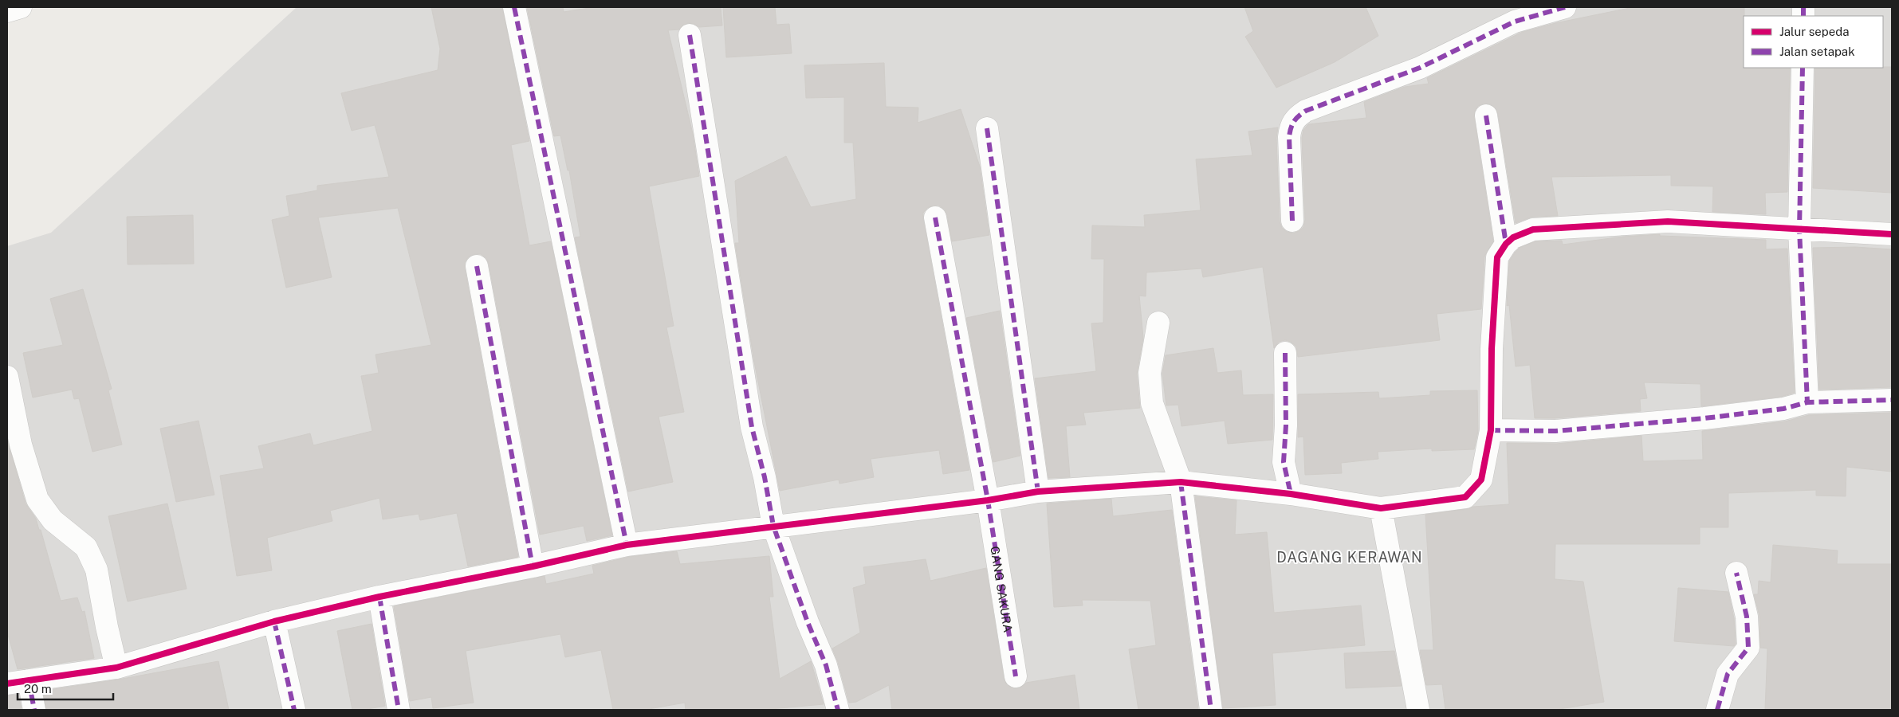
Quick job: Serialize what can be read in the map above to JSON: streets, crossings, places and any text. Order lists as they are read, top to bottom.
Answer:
{
  "streets": {
    "street": ["GANG SAKURA"]
  },
  "districts": ["DAGANG KERAWAN"],
  "legend": ["Jalur sepeda", "Jalan setapak"],
  "scale_bar": "20 m"
}
